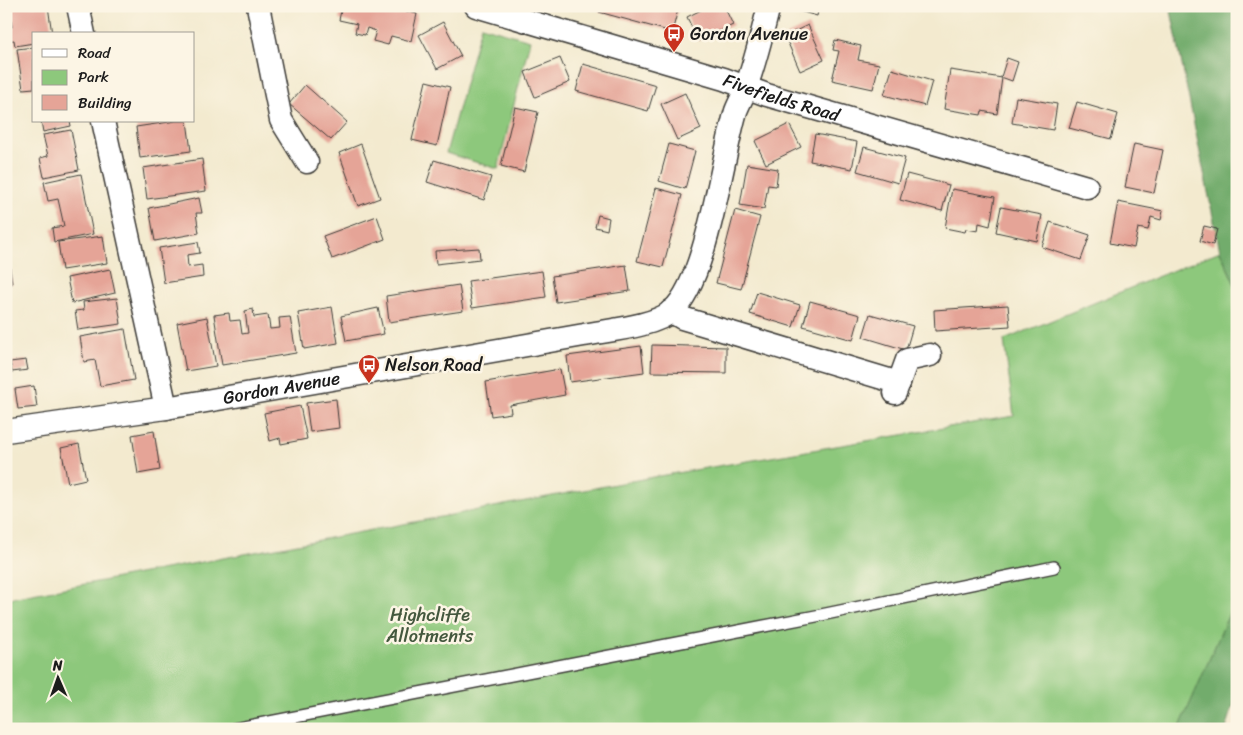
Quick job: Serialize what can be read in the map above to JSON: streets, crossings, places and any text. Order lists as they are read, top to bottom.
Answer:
{
  "streets": {
    "street": ["Fivefields Road", "Gordon Avenue"]
  },
  "parks": ["Highcliffe Allotments"],
  "places": {
    "bus stop": ["Gordon Avenue", "Nelson Road"]
  },
  "legend": ["Road", "Park", "Building"],
  "north": "top"
}
